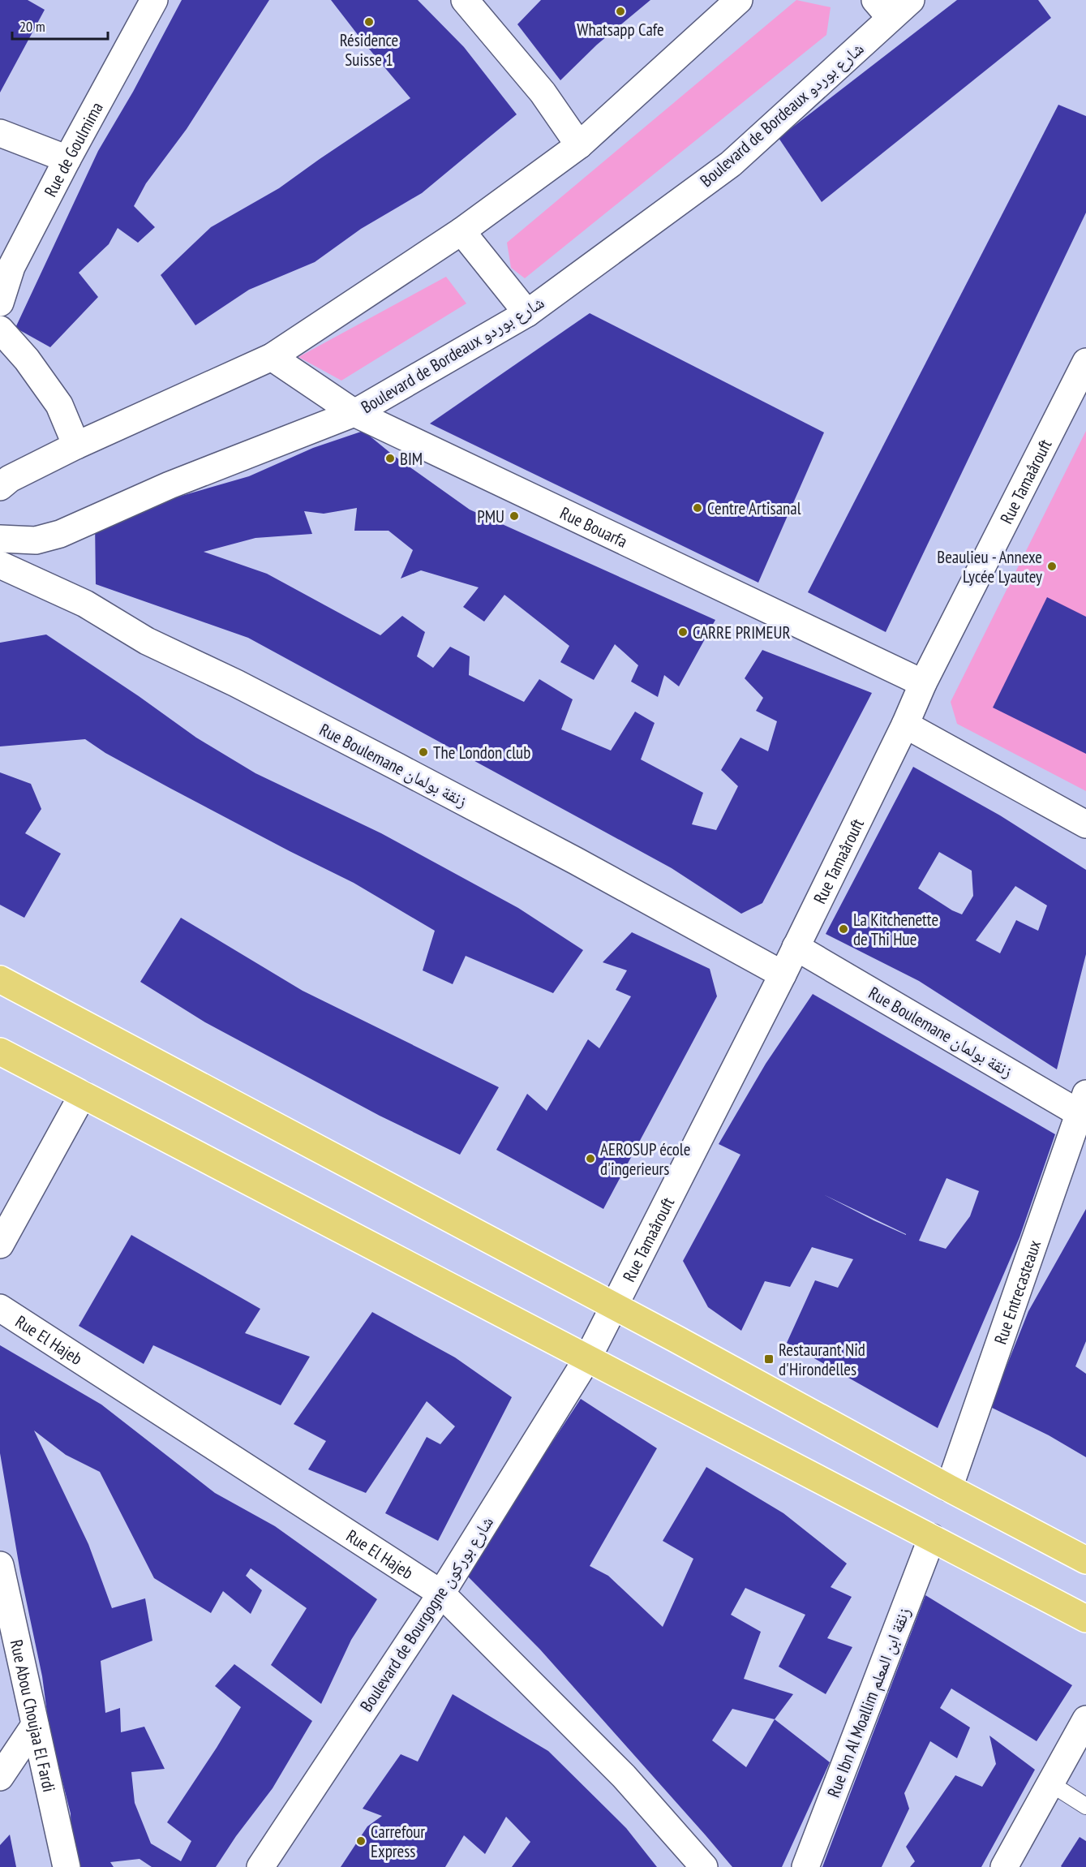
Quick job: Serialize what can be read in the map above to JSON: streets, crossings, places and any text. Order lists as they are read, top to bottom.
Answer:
{
  "streets": {
    "street": [
      "Boulevard de Bordeaux شارع بوردو",
      "Rue de Goulmima",
      "Rue Tamaârouft",
      "Rue Bouarfa",
      "Rue Boulemane زنقة بولمان",
      "Rue Entrecasteaux",
      "Rue El Hajeb",
      "Boulevard de Bourgogne شارع بوركون",
      "Rue Ibn Al Moallim زنقة ابن المعلم",
      "Rue Abou Choujaa El Fardi"
    ]
  },
  "crossings": [
    ["Boulevard de Bordeaux شارع بوردو", "Rue Bouarfa"],
    ["Rue Tamaârouft", "Rue Bouarfa"],
    ["Rue Tamaârouft", "Rue Boulemane زنقة بولمان"],
    ["Rue Tamaârouft", "Boulevard de Bourgogne شارع بوركون"],
    ["Rue Boulemane زنقة بولمان", "Rue Entrecasteaux"],
    ["Rue El Hajeb", "Boulevard de Bourgogne شارع بوركون"]
  ],
  "places": {
    "other": [
      "Whatsapp Cafe",
      "Résidence Suisse 1",
      "BIM",
      "Centre Artisanal",
      "PMU",
      "Beaulieu - Annexe Lycée Lyautey",
      "CARRE PRIMEUR",
      "The London club",
      "La Kitchenette de Thi Hue",
      "AEROSUP école d'ingerieurs",
      "Carrefour Express"
    ],
    "transit": ["Restaurant Nid d'Hirondelles"]
  },
  "scale_bar": "20 m"
}
